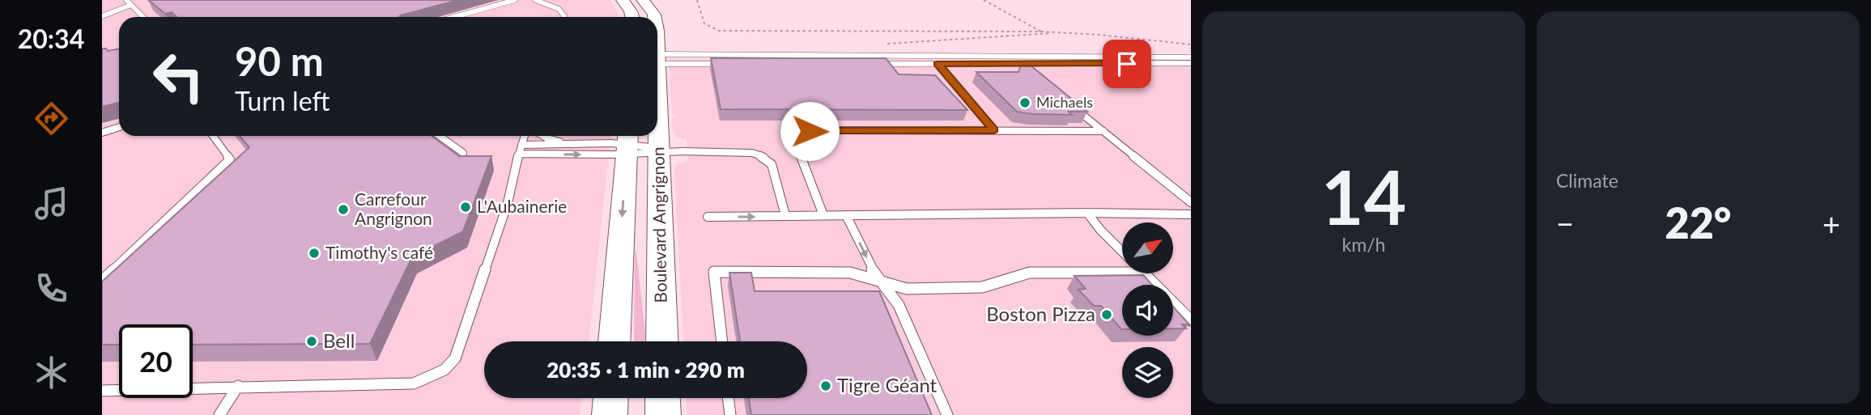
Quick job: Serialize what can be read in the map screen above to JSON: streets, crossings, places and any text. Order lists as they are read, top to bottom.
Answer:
{
  "streets": {
    "main road": ["Boulevard Angrignon"]
  },
  "places": [
    "Michaels",
    "L'Aubainerie",
    "Carrefour Angrignon",
    "Timothy's café",
    "Boston Pizza",
    "Bell",
    "Tigre Géant"
  ],
  "north": "top right",
  "page": {
    "tabs": "20:34",
    "tile": [
      ["14", "km/h"],
      "Climate"
    ],
    "turn": ["90 m", "Turn left"],
    "heat": ["−", "22°", "+"],
    "limit": "20",
    "trip": "20:35 · 1 min · 290 m"
  }
}
